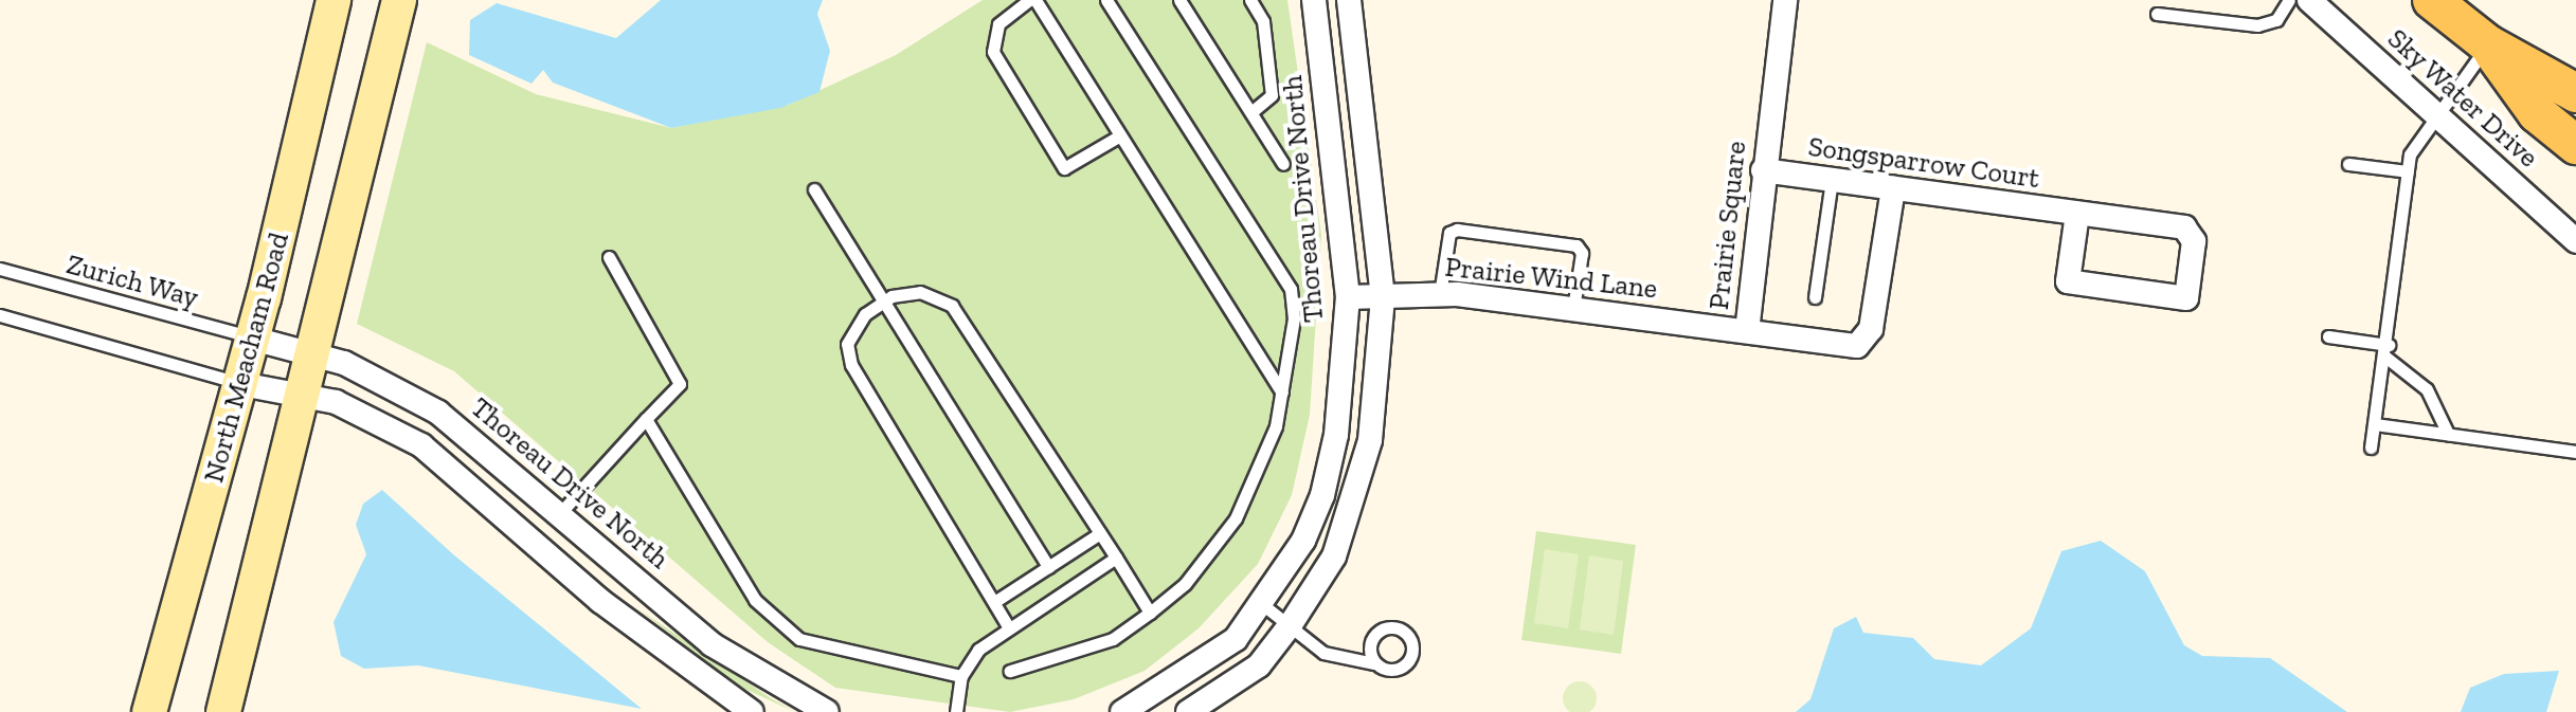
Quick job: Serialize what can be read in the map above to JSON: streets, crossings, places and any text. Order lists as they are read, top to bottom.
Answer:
{
  "streets": {
    "main road": ["North Meacham Road"],
    "street": [
      "Sky Water Drive",
      "Songsparrow Court",
      "Thoreau Drive North",
      "Prairie Square",
      "Prairie Wind Lane"
    ],
    "lane": ["Zurich Way"]
  },
  "crossings": [
    ["Songsparrow Court", "Prairie Square"],
    ["Thoreau Drive North", "Prairie Wind Lane"],
    ["Thoreau Drive North", "Zurich Way"],
    ["Thoreau Drive North", "North Meacham Road"],
    ["Prairie Square", "Prairie Wind Lane"],
    ["Zurich Way", "North Meacham Road"]
  ]
}
